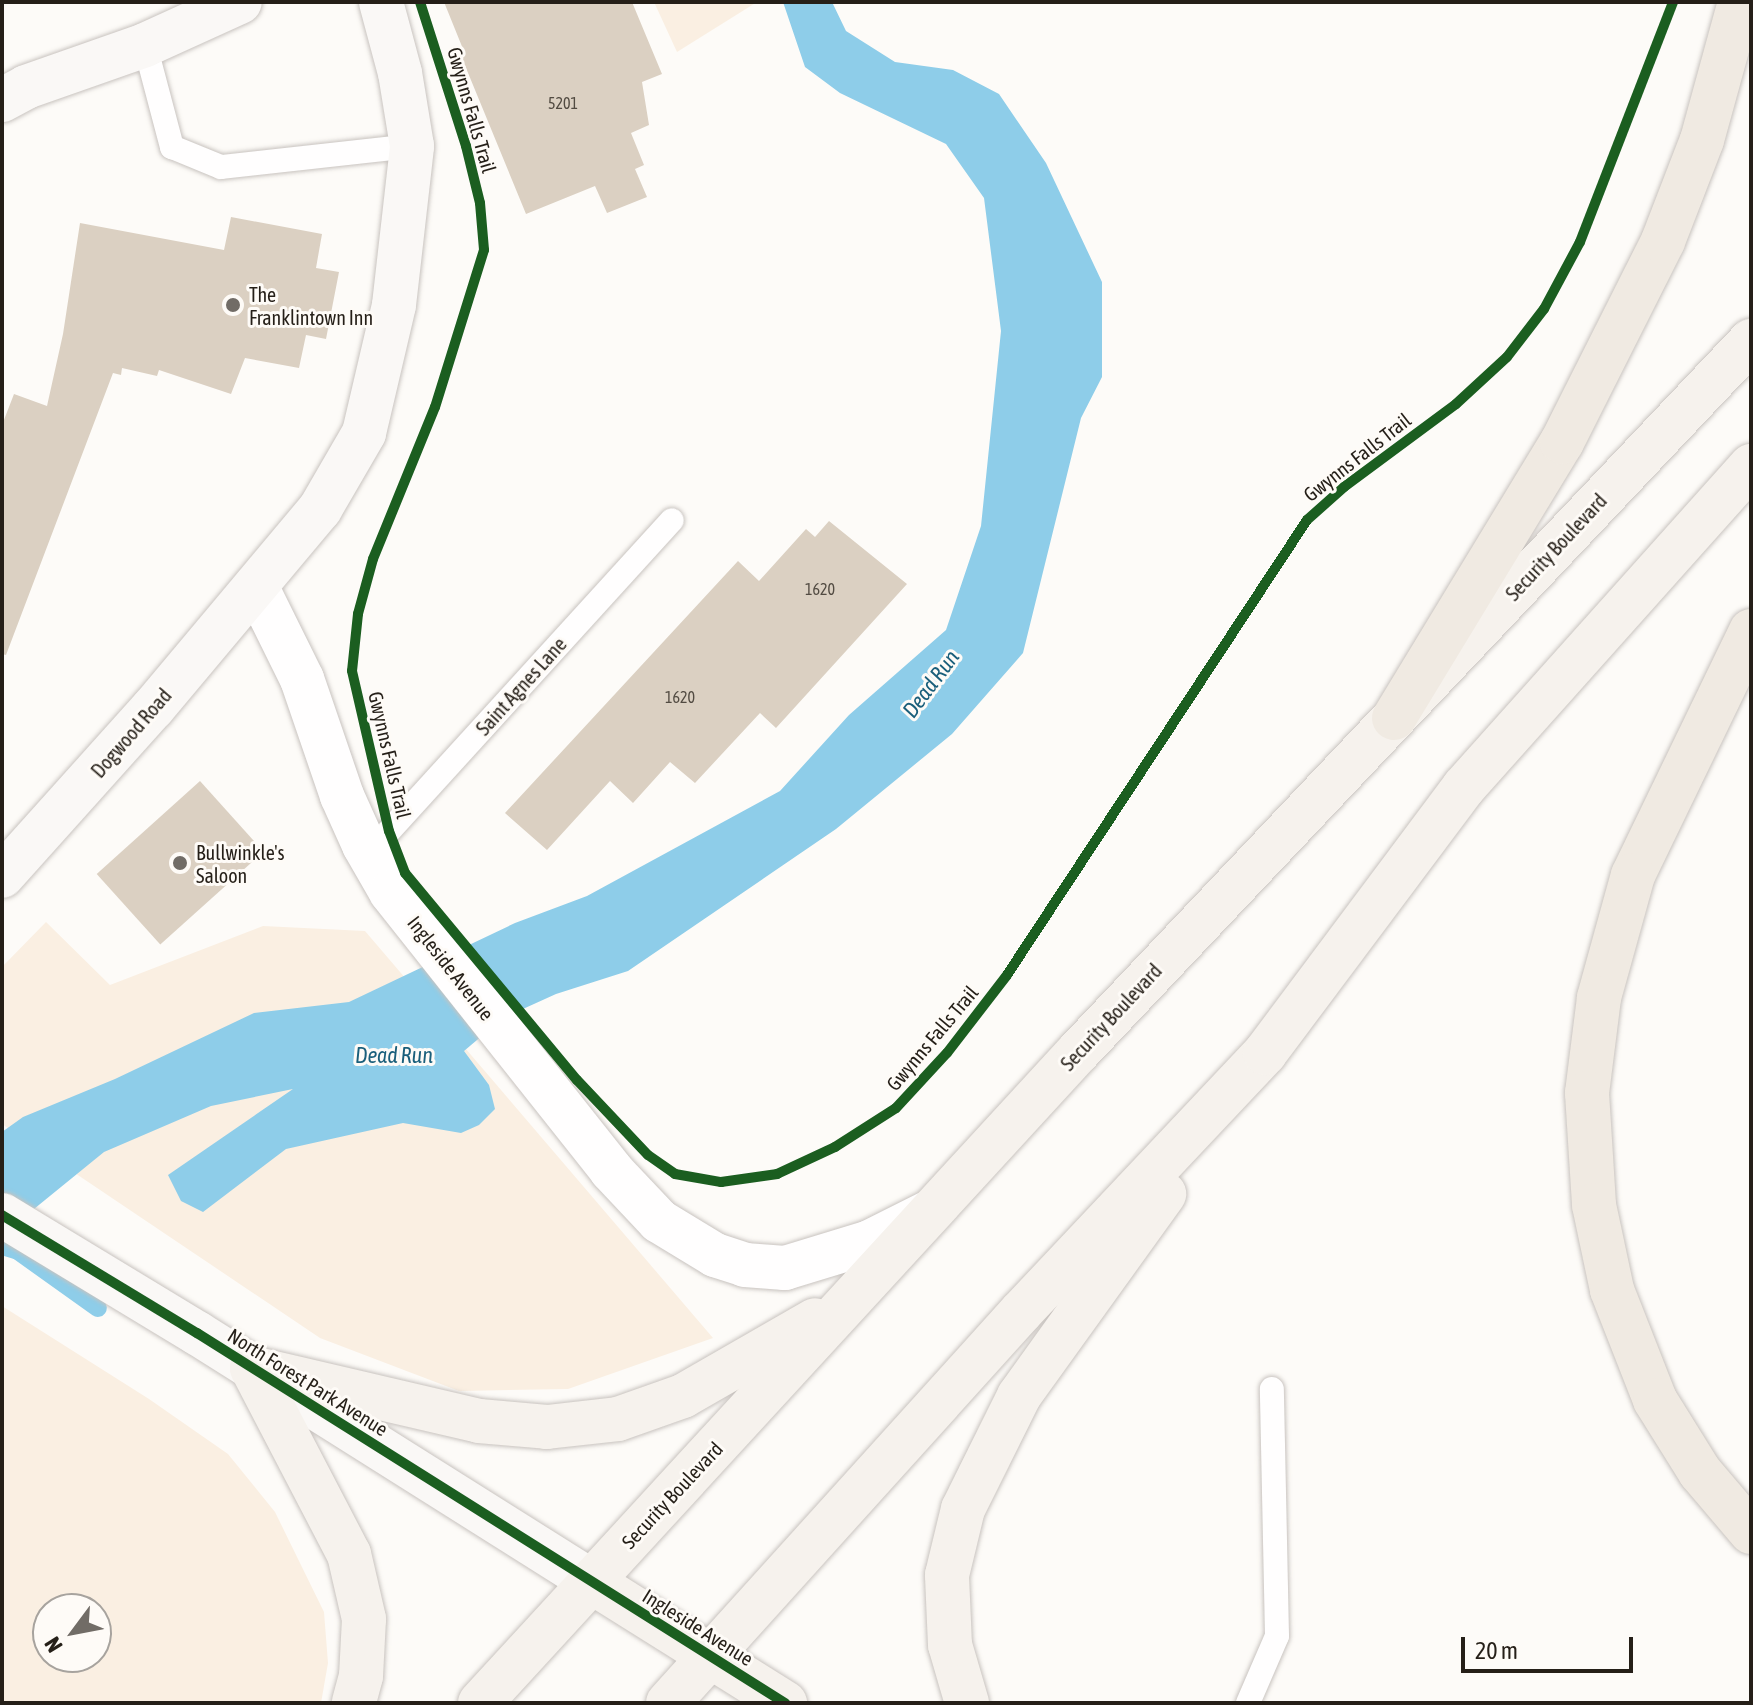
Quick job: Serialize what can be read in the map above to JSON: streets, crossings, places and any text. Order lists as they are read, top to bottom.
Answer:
{
  "streets": {
    "main road": ["Security Boulevard", "Ingleside Avenue"],
    "street": ["Dogwood Road", "North Forest Park Avenue"],
    "lane": ["Saint Agnes Lane"],
    "cycle path": ["Gwynns Falls Trail"]
  },
  "crossings": [
    ["Security Boulevard", "Ingleside Avenue"],
    ["Security Boulevard", "North Forest Park Avenue"],
    ["Saint Agnes Lane", "Ingleside Avenue"],
    ["Dogwood Road", "Ingleside Avenue"],
    ["Ingleside Avenue", "North Forest Park Avenue"]
  ],
  "water": ["Dead Run"],
  "places": ["The Franklintown Inn", "Bullwinkle's Saloon"],
  "house_numbers": ["5201", "1620", "1620"],
  "scale_bar": "20 m",
  "north": "bottom left"
}
